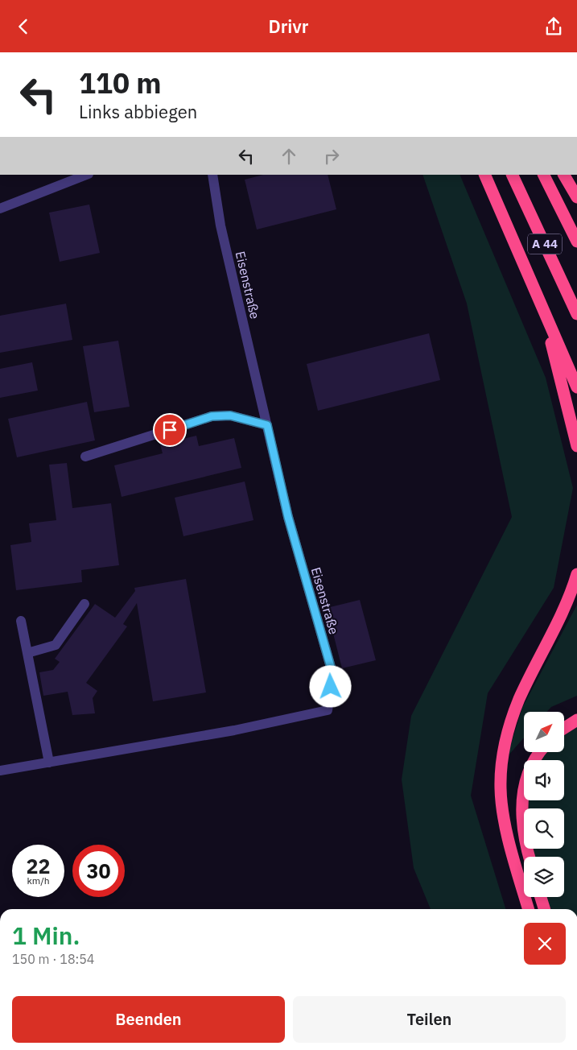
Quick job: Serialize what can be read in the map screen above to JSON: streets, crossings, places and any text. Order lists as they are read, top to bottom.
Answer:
{
  "streets": {
    "highway": ["A 44"],
    "street": ["Eisenstraße"]
  },
  "north": "top right",
  "page": {
    "header": "Drivr",
    "turn": ["110 m", "Links abbiegen"],
    "speed": "22 km/h",
    "limit": "30",
    "heading": ["1 Min.", "150 m · 18:54"],
    "buttons": ["Beenden", "Teilen"]
  }
}
